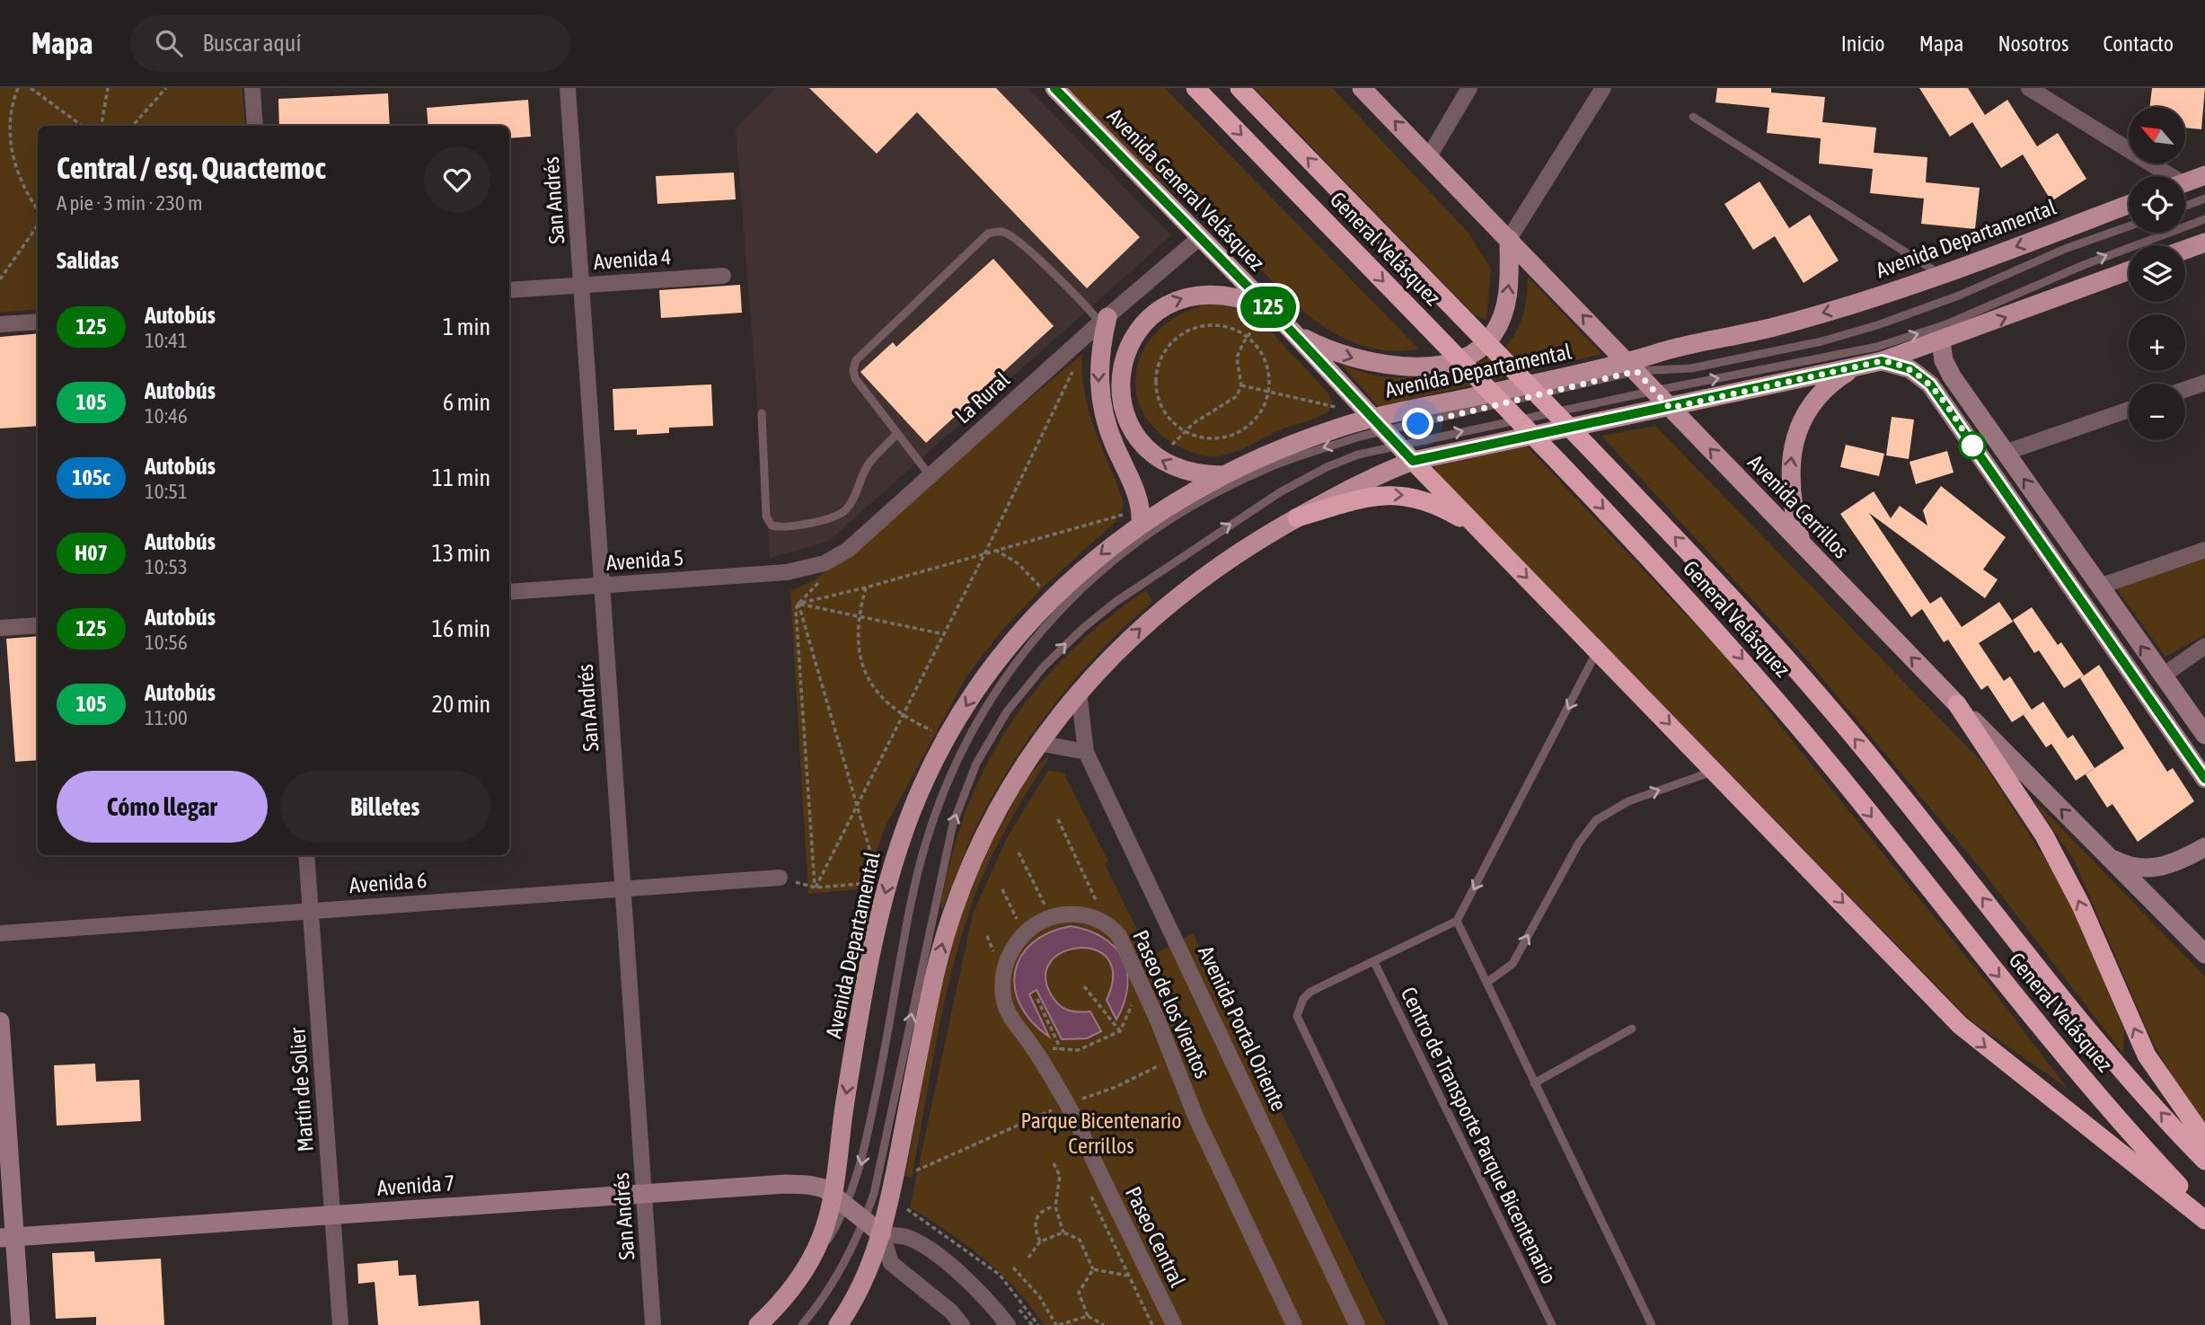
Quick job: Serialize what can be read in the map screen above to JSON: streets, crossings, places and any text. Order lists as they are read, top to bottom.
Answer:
{
  "streets": {
    "highway": ["General Velásquez"],
    "main road": ["Avenida General Velásquez", "Avenida Departamental", "Avenida Cerrillos"],
    "street": [
      "San Andrés",
      "Avenida 4",
      "La Rural",
      "Avenida 5",
      "Avenida 6",
      "Paseo de los Vientos",
      "Avenida Portal Oriente",
      "Martín de Solier",
      "Avenida 7",
      "Paseo Central"
    ],
    "lane": ["Centro de Transporte Parque Bicentenario"]
  },
  "crossings": [
    ["Avenida General Velásquez", "Avenida Departamental"],
    ["Avenida General Velásquez", "La Rural"],
    ["San Andrés", "Avenida 4"],
    ["San Andrés", "Avenida 5"],
    ["San Andrés", "Avenida 6"],
    ["San Andrés", "Avenida 7"],
    ["Avenida Departamental", "Avenida Cerrillos"],
    ["Avenida Departamental", "Avenida 7"],
    ["La Rural", "Avenida 5"],
    ["Avenida 6", "Martín de Solier"],
    ["Paseo de los Vientos", "Paseo Central"],
    ["Martín de Solier", "Avenida 7"]
  ],
  "one_way": ["Avenida Cerrillos"],
  "parks": ["Parque Bicentenario Cerrillos"],
  "lines": ["bus line 125"],
  "north": "top left",
  "page": {
    "header": "Mapa",
    "search": "Buscar aquí",
    "nav": [
      "Inicio",
      "Mapa",
      "Nosotros",
      "Contacto"
    ],
    "on_map": "125",
    "map_buttons": ["+", "−"],
    "heading": [
      ["Central / esq. Quactemoc", "A pie · 3 min · 230 m"],
      "Salidas"
    ],
    "list": [
      {
        "mark": "125",
        "name": "Autobús",
        "note": "10:41",
        "value": "1 min"
      },
      {
        "mark": "105",
        "name": "Autobús",
        "note": "10:46",
        "value": "6 min"
      },
      {
        "mark": "105c",
        "name": "Autobús",
        "note": "10:51",
        "value": "11 min"
      },
      {
        "mark": "H07",
        "name": "Autobús",
        "note": "10:53",
        "value": "13 min"
      },
      {
        "mark": "125",
        "name": "Autobús",
        "note": "10:56",
        "value": "16 min"
      },
      {
        "mark": "105",
        "name": "Autobús",
        "note": "11:00",
        "value": "20 min"
      }
    ],
    "buttons": ["Cómo llegar", "Billetes"]
  }
}
